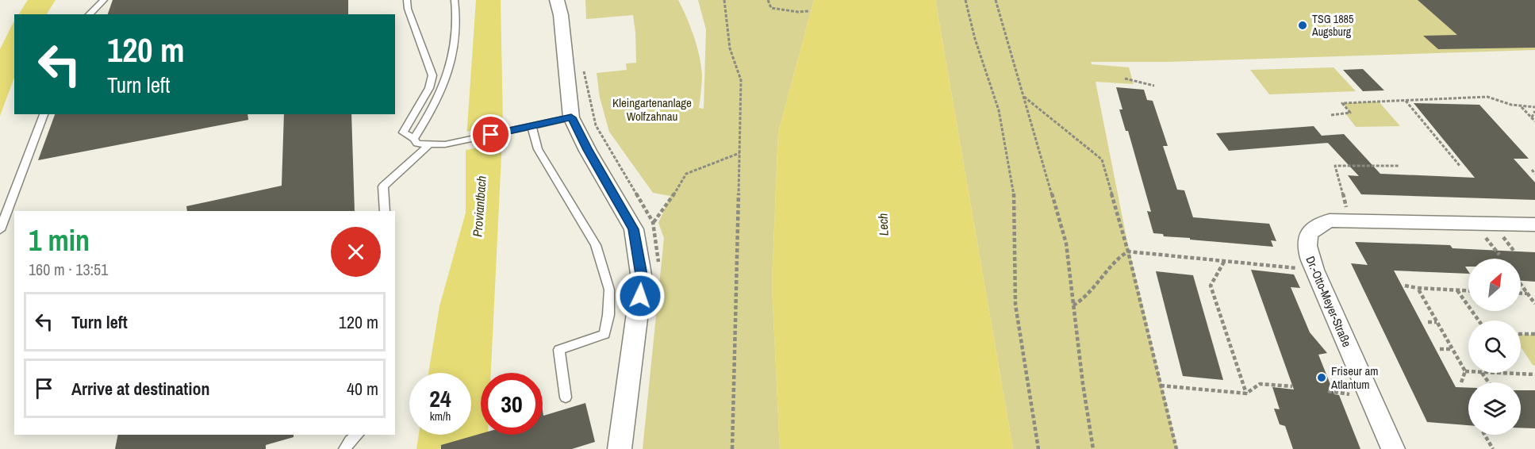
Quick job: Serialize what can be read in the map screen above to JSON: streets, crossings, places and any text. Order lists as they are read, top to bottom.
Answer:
{
  "streets": {
    "street": ["Dr.-Otto-Meyer-Straße"]
  },
  "water": ["Proviantbach", "Lech"],
  "parks": ["Kleingartenanlage Wolfzahnau"],
  "places": ["TSG 1885 Augsburg", "Friseur am Atlantum"],
  "north": "top right",
  "page": {
    "turn": ["120 m", "Turn left"],
    "heading": ["1 min", "160 m · 13:51"],
    "list": [
      {
        "name": "Turn left",
        "value": "120 m"
      },
      {
        "name": "Arrive at destination",
        "value": "40 m"
      }
    ],
    "speed": "24 km/h",
    "limit": "30"
  }
}
